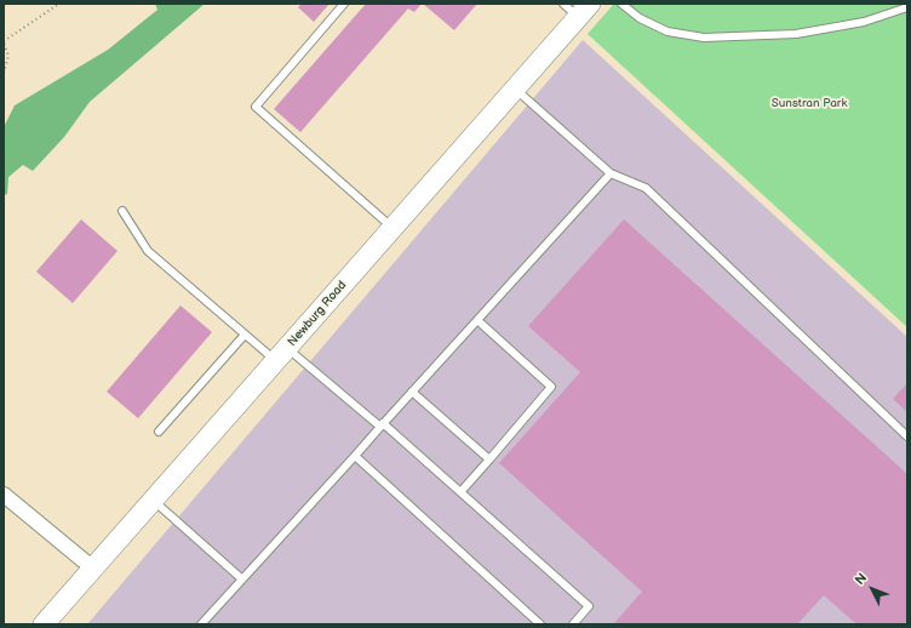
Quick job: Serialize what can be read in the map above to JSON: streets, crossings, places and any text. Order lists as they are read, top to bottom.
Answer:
{
  "streets": {
    "main road": ["Newburg Road"]
  },
  "parks": ["Sunstran Park"],
  "north": "top left"
}
